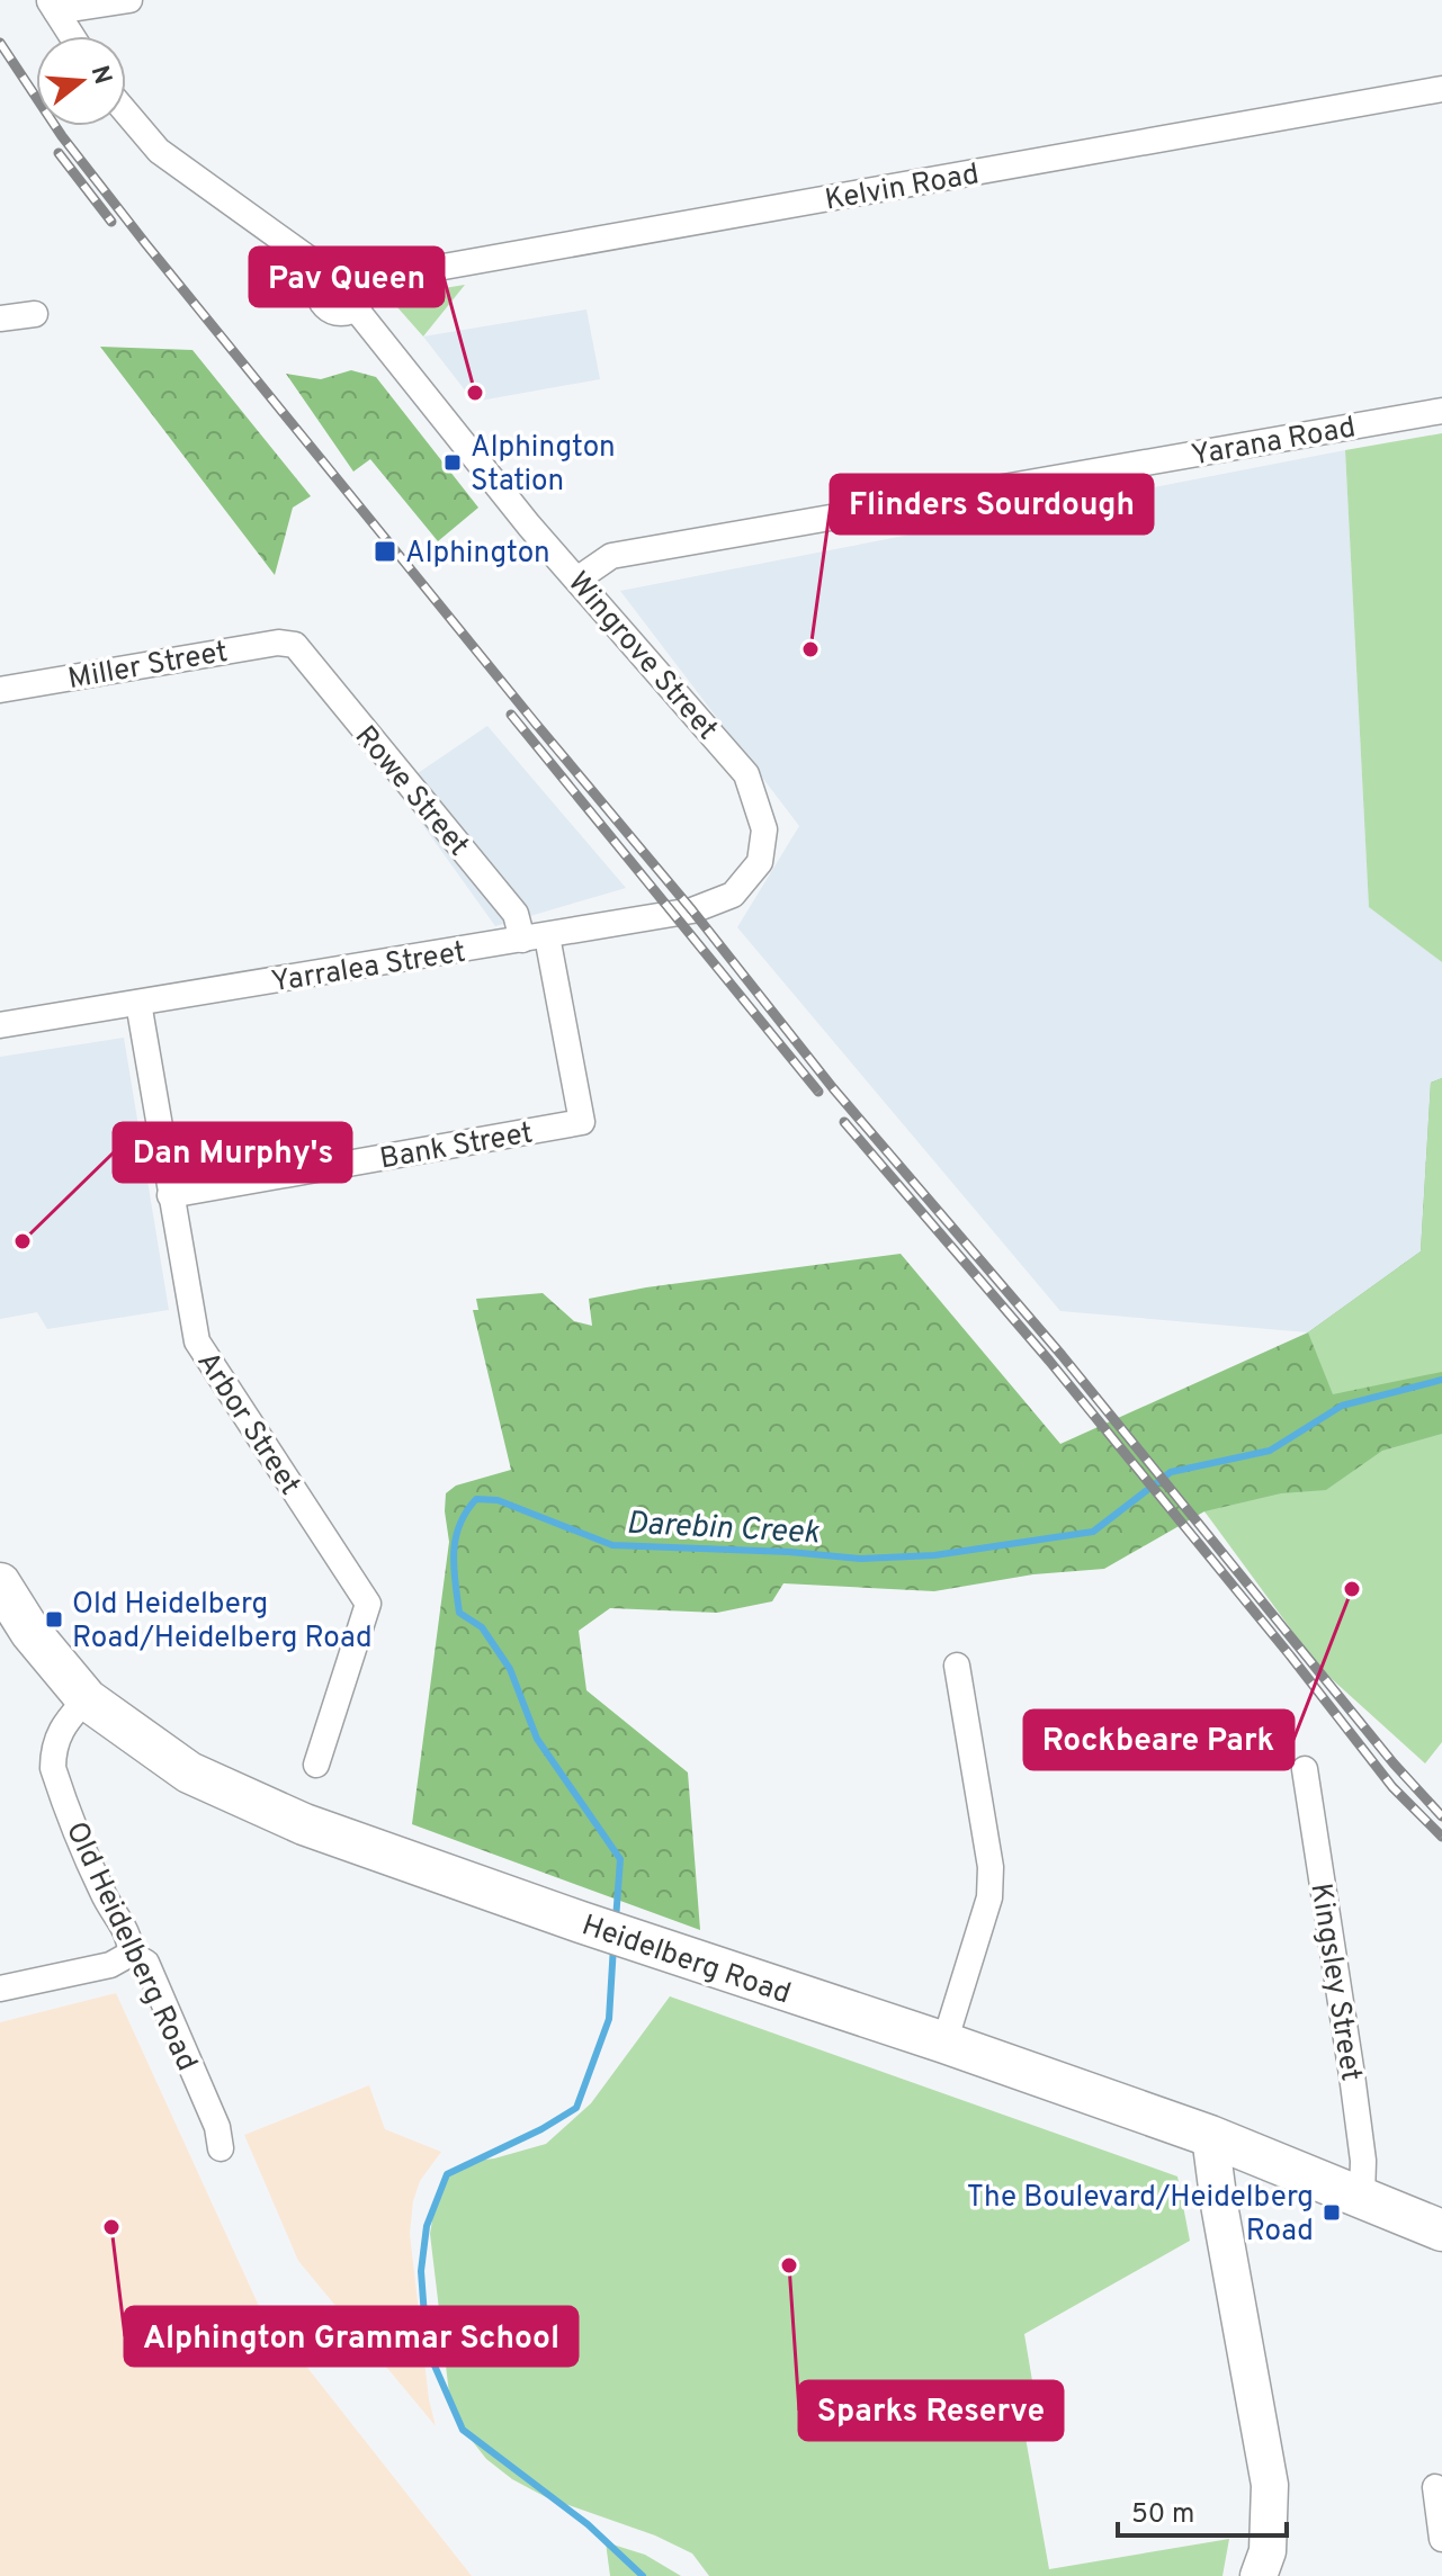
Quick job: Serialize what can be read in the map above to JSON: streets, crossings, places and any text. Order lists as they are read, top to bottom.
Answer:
{
  "streets": {
    "main road": ["Heidelberg Road"],
    "street": [
      "Kelvin Road",
      "Yarana Road",
      "Wingrove Street",
      "Miller Street",
      "Rowe Street",
      "Yarralea Street",
      "Bank Street",
      "Arbor Street",
      "Old Heidelberg Road",
      "Kingsley Street"
    ]
  },
  "crossings": [
    ["Kelvin Road", "Wingrove Street"],
    ["Yarana Road", "Wingrove Street"],
    ["Wingrove Street", "Yarralea Street"],
    ["Miller Street", "Rowe Street"],
    ["Rowe Street", "Yarralea Street"],
    ["Rowe Street", "Bank Street"],
    ["Yarralea Street", "Arbor Street"],
    ["Bank Street", "Arbor Street"],
    ["Old Heidelberg Road", "Heidelberg Road"],
    ["Heidelberg Road", "Kingsley Street"]
  ],
  "water": ["Darebin Creek"],
  "places": {
    "other": [
      "Pav Queen",
      "Flinders Sourdough",
      "Dan Murphy's",
      "Rockbeare Park",
      "Alphington Grammar School",
      "Sparks Reserve"
    ],
    "transit": [
      "Alphington Station",
      "Alphington",
      "Old Heidelberg Road/Heidelberg Road",
      "The Boulevard/Heidelberg Road"
    ]
  },
  "scale_bar": "50 m",
  "north": "right"
}
